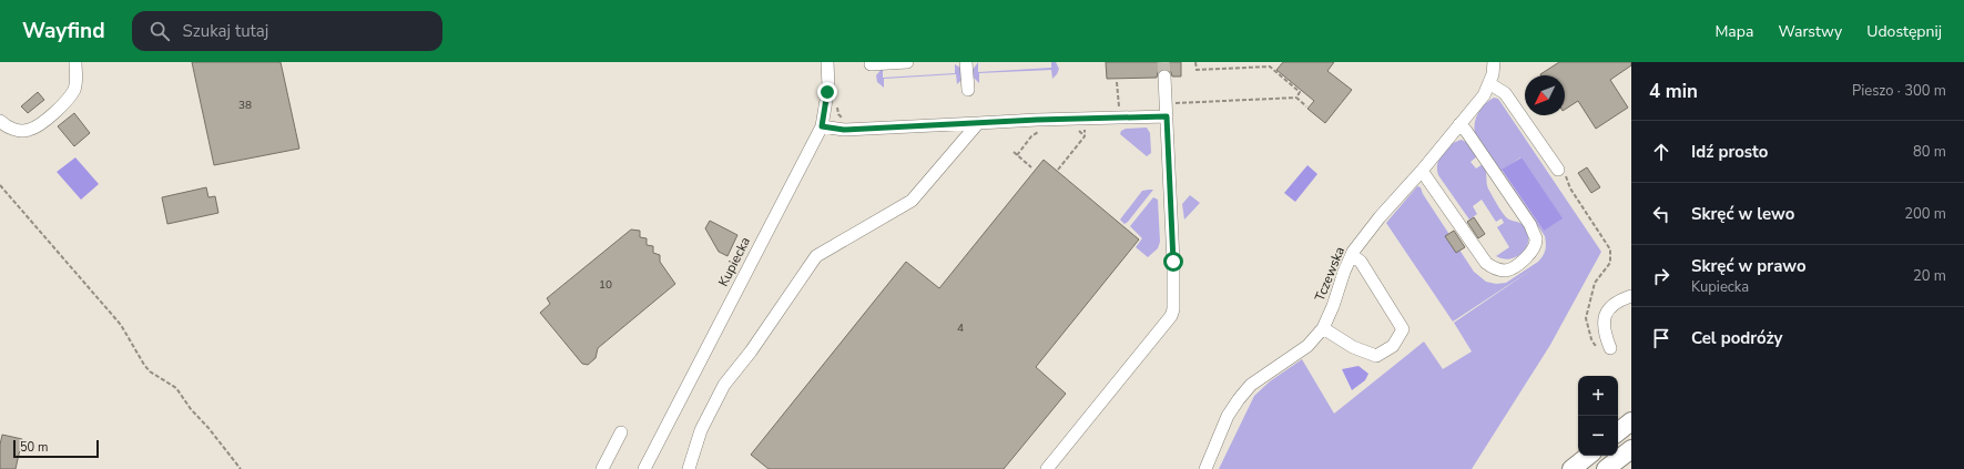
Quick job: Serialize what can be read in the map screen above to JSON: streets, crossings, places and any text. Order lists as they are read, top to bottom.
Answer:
{
  "streets": {
    "street": ["Kupiecka", "Tczewska"]
  },
  "house_numbers": ["38", "10", "4"],
  "scale_bar": "50 m",
  "north": "bottom left",
  "page": {
    "header": "Wayfind",
    "search": "Szukaj tutaj",
    "nav": ["Mapa", "Warstwy", "Udostępnij"],
    "heading": ["4 min", "Pieszo · 300 m"],
    "list": [
      ["Idź prosto", "80 m"],
      ["Skręć w lewo", "200 m"],
      ["Skręć w prawo", "Kupiecka", "20 m"],
      "Cel podróży"
    ],
    "map_buttons": ["+", "−"],
    "scale": "50 m"
  }
}
